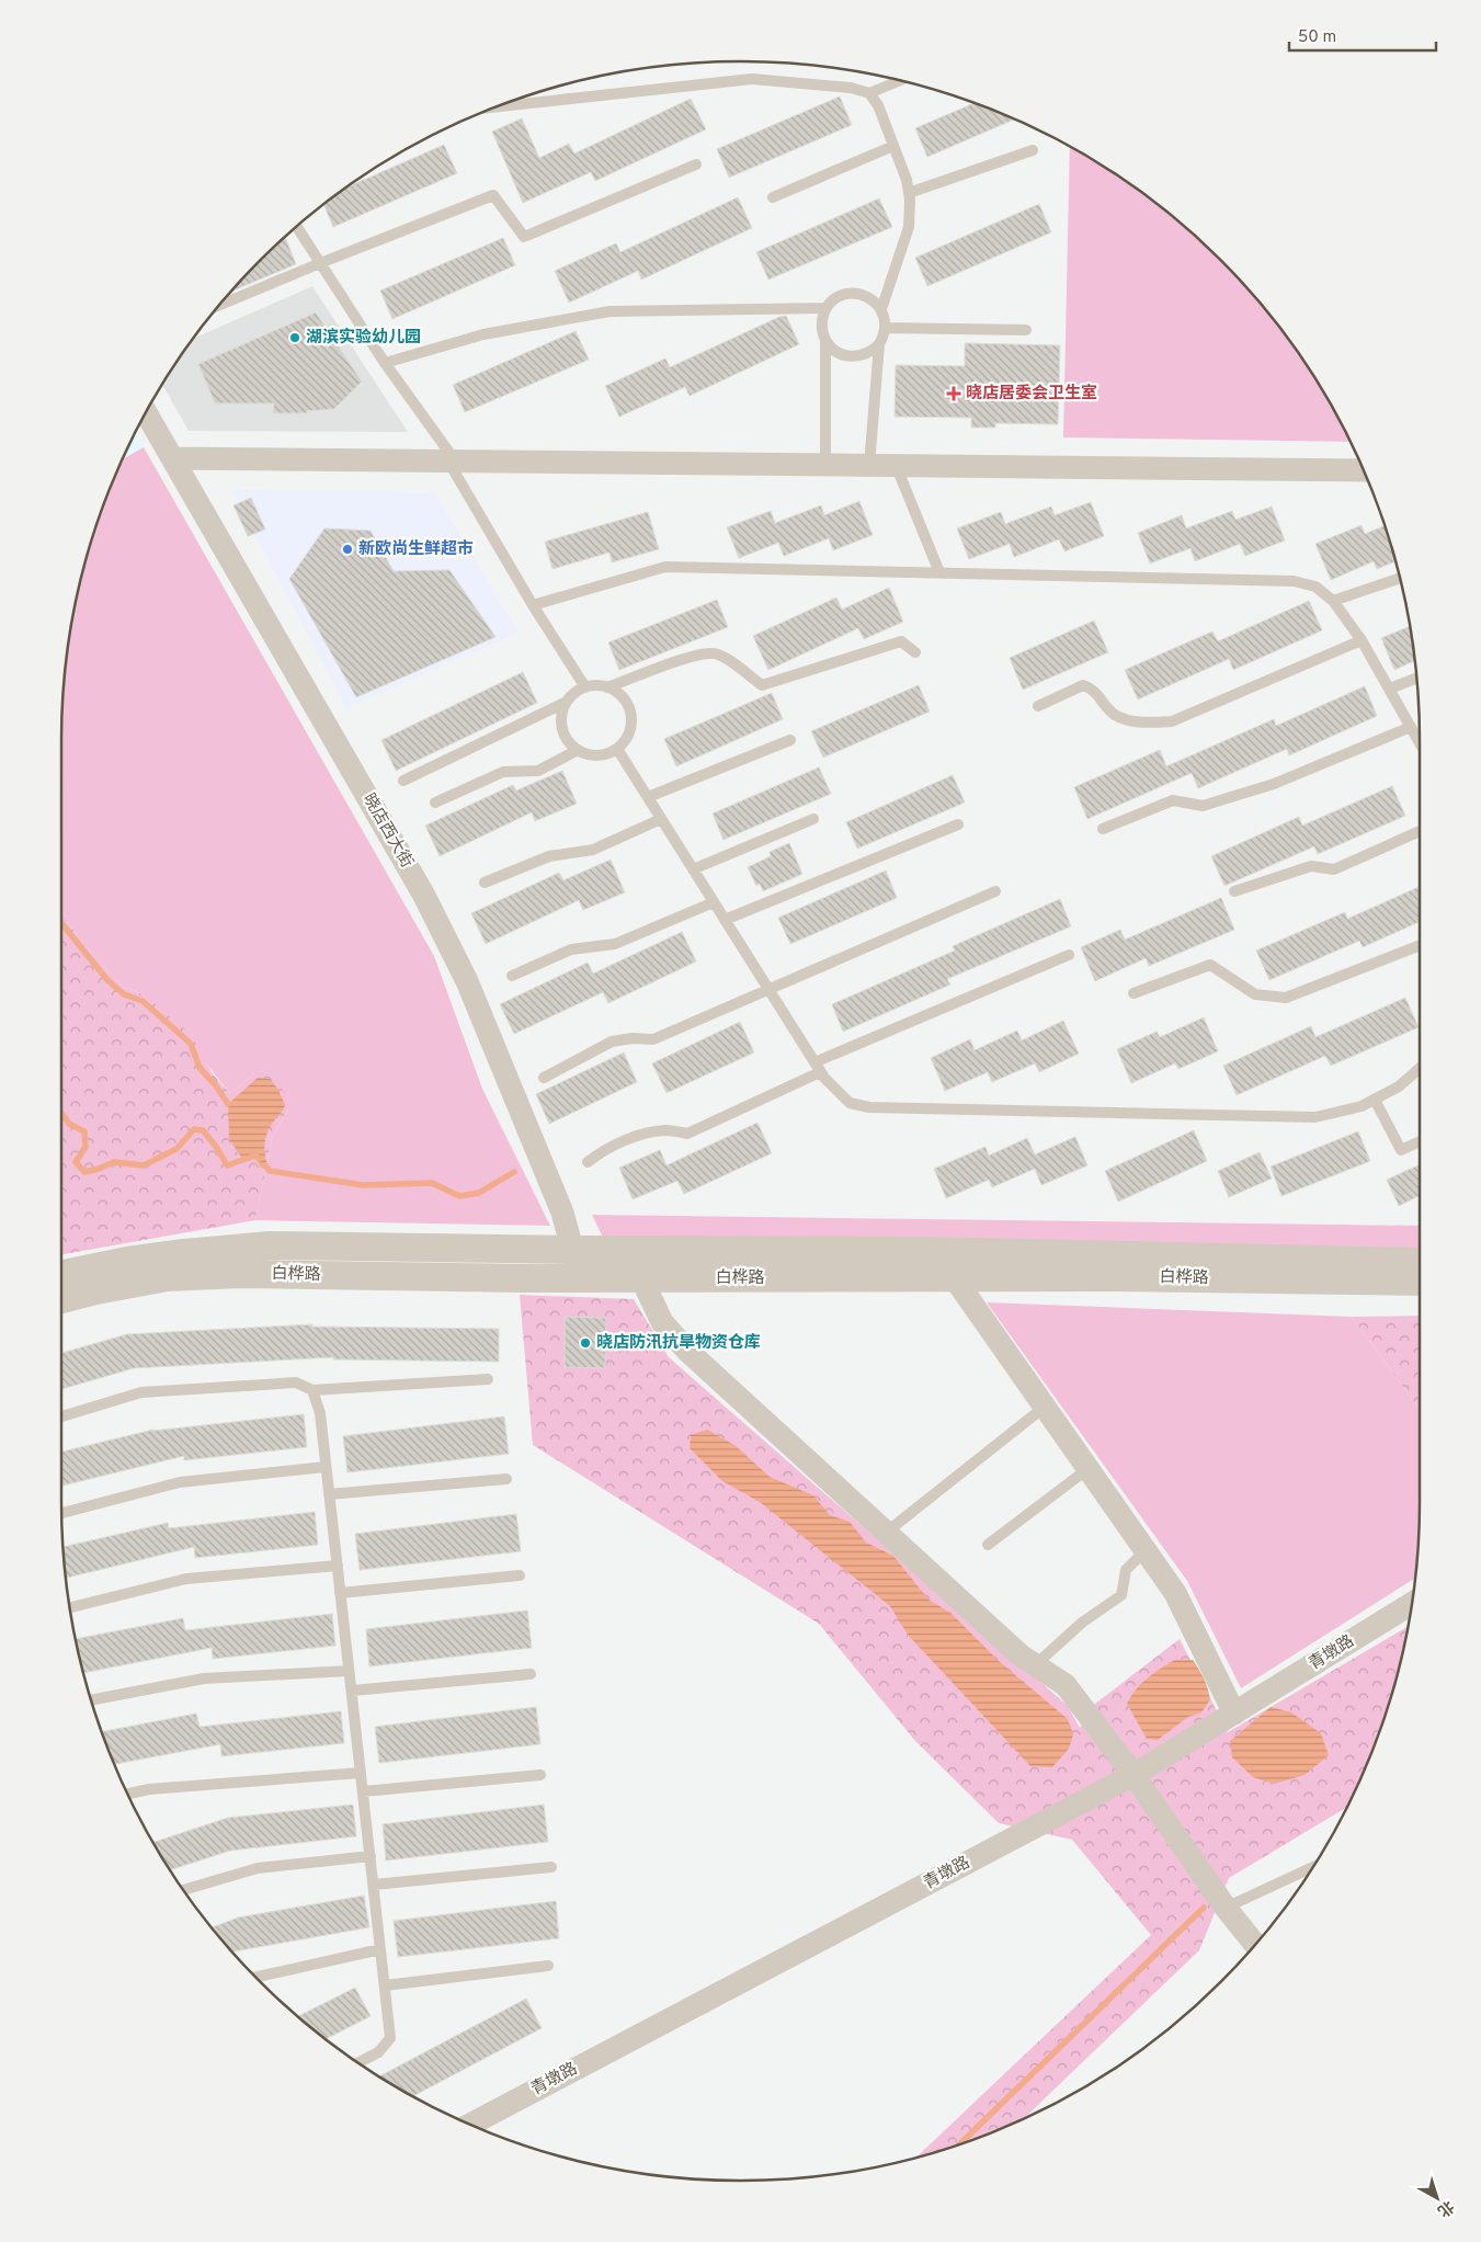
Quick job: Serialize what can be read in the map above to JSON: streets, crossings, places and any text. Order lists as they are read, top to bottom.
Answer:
{
  "streets": {
    "street": ["晓店西大街", "白桦路", "青墩路"]
  },
  "crossings": [
    ["晓店西大街", "白桦路"]
  ],
  "places": {
    "other": ["湖滨实验幼儿园", "新欧尚生鲜超市", "晓店防汛抗旱物资仓库"],
    "health": ["晓店居委会卫生室"]
  },
  "scale_bar": "50 m",
  "north": "bottom right"
}
